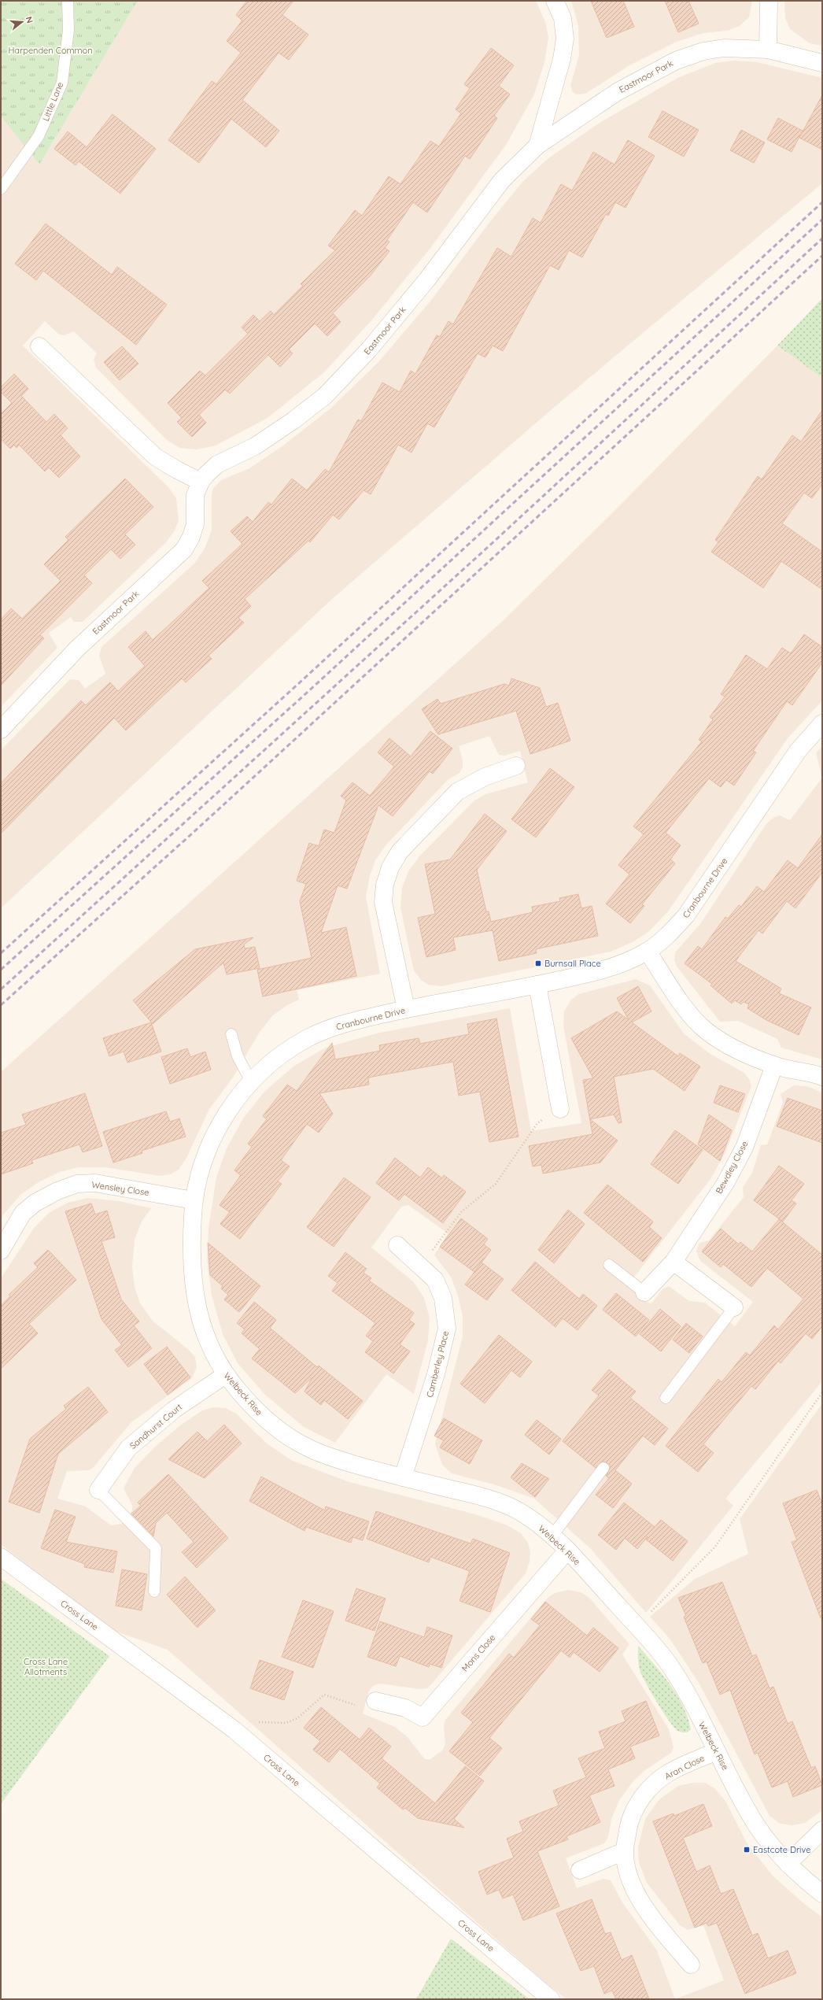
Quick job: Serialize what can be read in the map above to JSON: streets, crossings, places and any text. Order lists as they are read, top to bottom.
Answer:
{
  "streets": {
    "street": [
      "Eastmoor Park",
      "Cranbourne Drive",
      "Bewdley Close",
      "Wensley Close",
      "Camberley Place",
      "Welbeck Rise",
      "Sandhurst Court",
      "Cross Lane",
      "Mons Close",
      "Aran Close"
    ],
    "lane": ["Little Lane"]
  },
  "crossings": [
    ["Cranbourne Drive", "Wensley Close"],
    ["Cranbourne Drive", "Welbeck Rise"],
    ["Camberley Place", "Welbeck Rise"],
    ["Welbeck Rise", "Sandhurst Court"],
    ["Welbeck Rise", "Mons Close"],
    ["Welbeck Rise", "Aran Close"]
  ],
  "parks": ["Harpenden Common", "Cross Lane Allotments"],
  "places": {
    "transit": ["Burnsall Place", "Eastcote Drive"]
  },
  "north": "right"
}
